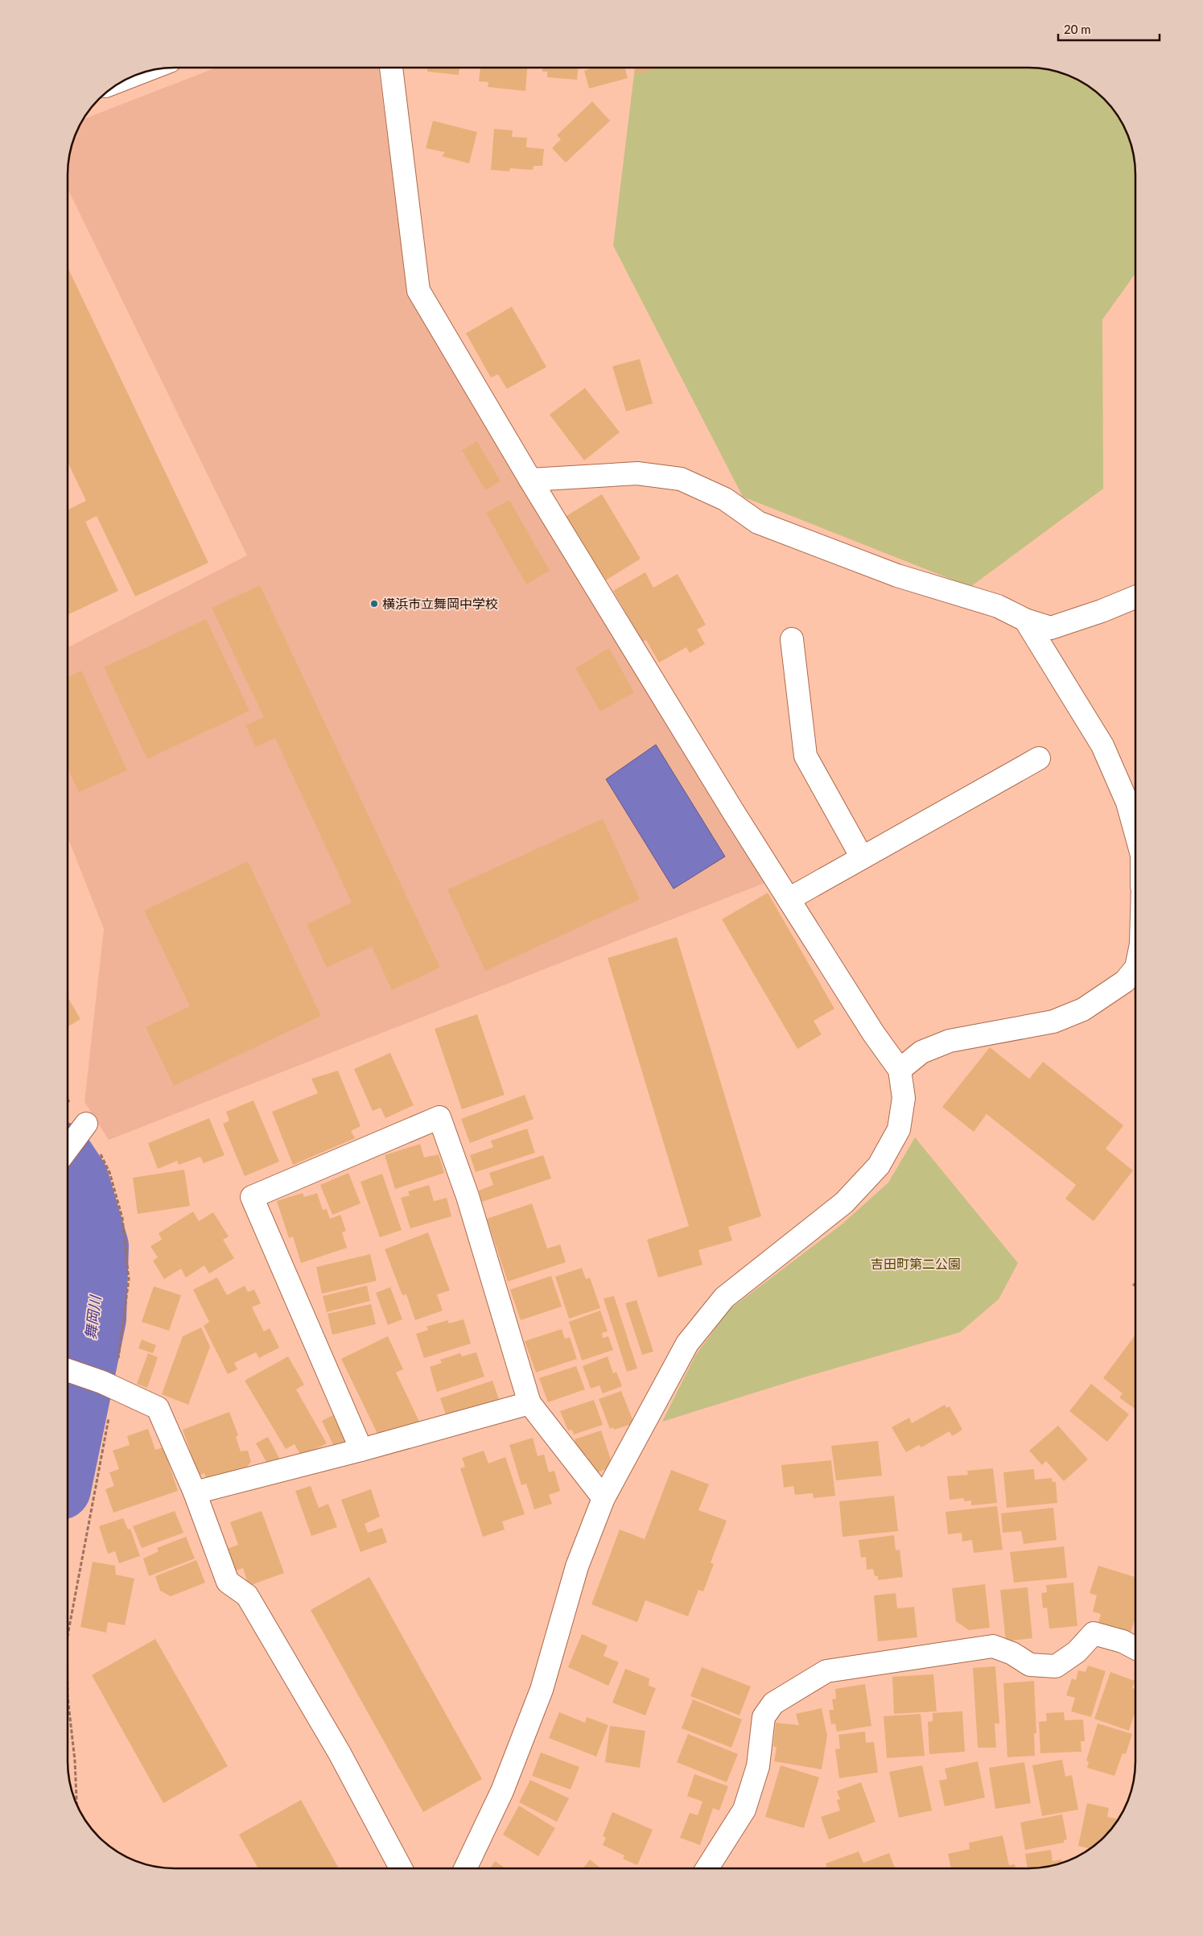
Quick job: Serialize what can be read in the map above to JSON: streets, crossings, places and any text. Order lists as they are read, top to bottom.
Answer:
{
  "water": ["舞岡川"],
  "parks": ["吉田町第二公園"],
  "places": ["横浜市立舞岡中学校"],
  "scale_bar": "20 m"
}
